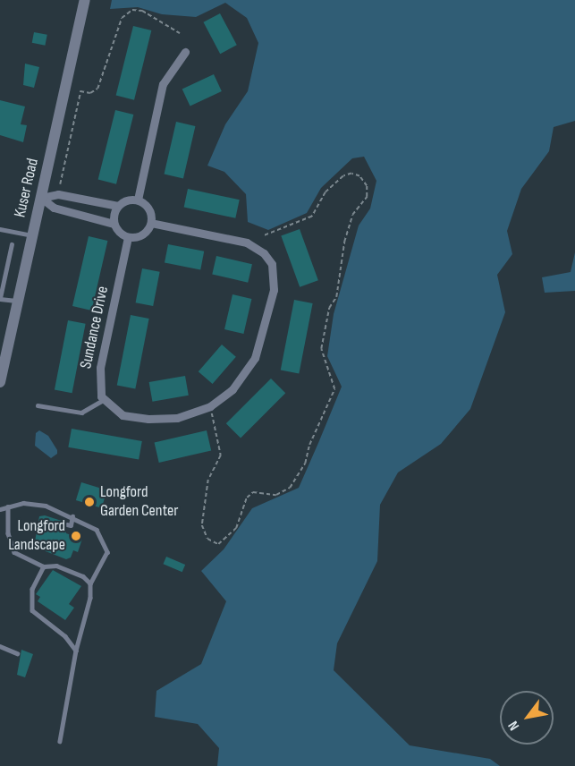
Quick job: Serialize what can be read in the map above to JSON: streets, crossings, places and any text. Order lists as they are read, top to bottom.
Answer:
{
  "streets": {
    "street": ["Kuser Road", "Sundance Drive"]
  },
  "places": ["Longford Garden Center", "Longford Landscape"],
  "north": "bottom left"
}
